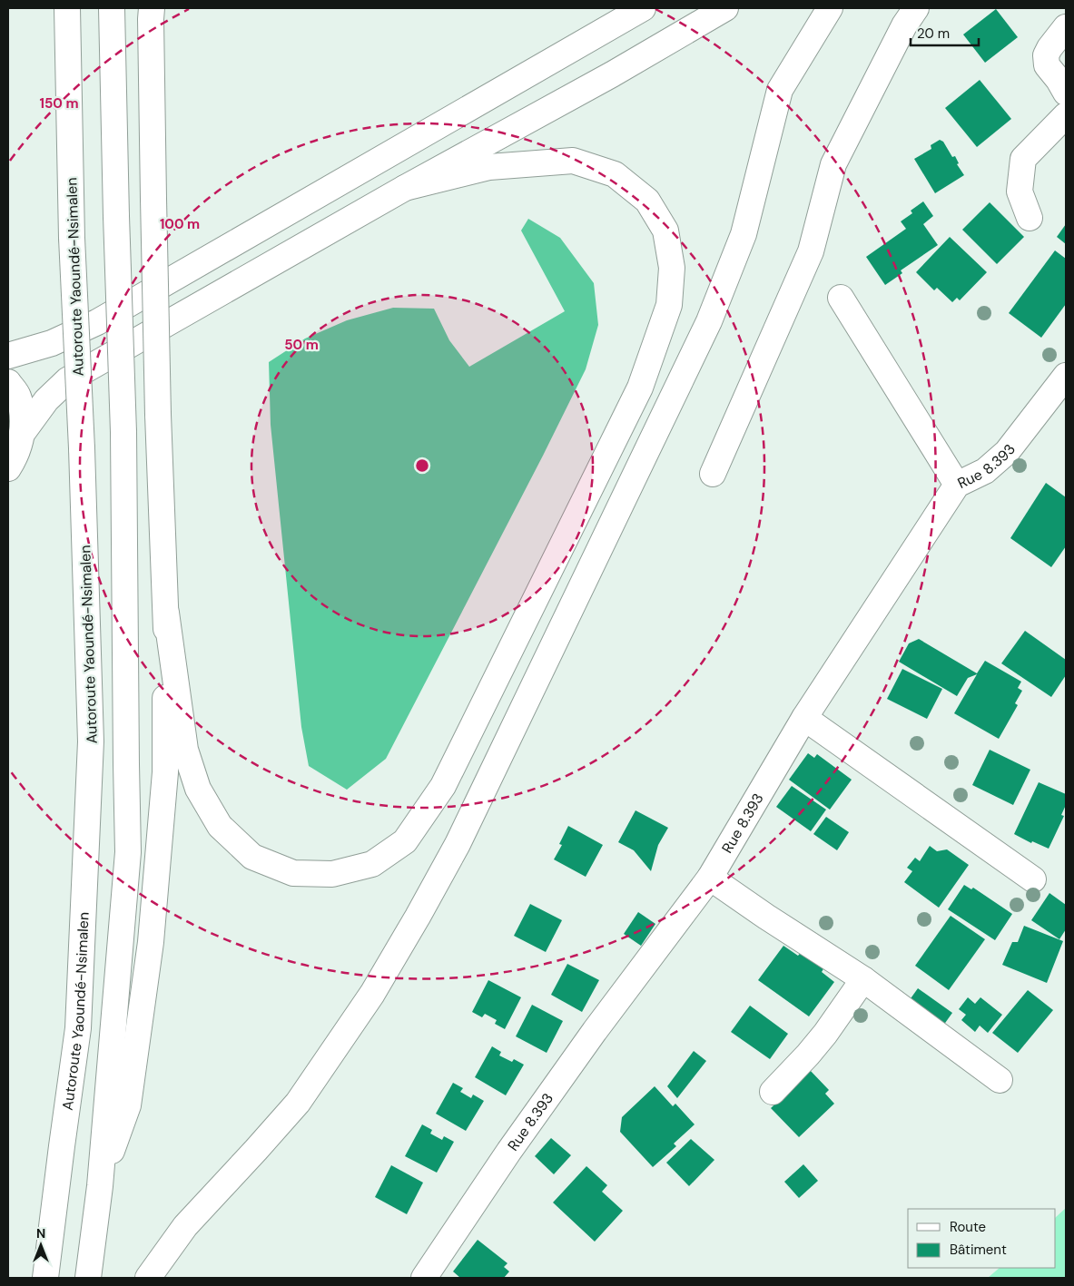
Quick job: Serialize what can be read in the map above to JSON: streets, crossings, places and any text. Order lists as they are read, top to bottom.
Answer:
{
  "streets": {
    "main road": ["Autoroute Yaoundé-Nsimalen", "Rue 8.393"]
  },
  "legend": ["Route", "Bâtiment"],
  "scale_bar": "20 m",
  "north": "top",
  "rings": ["150 m", "100 m", "50 m"]
}
